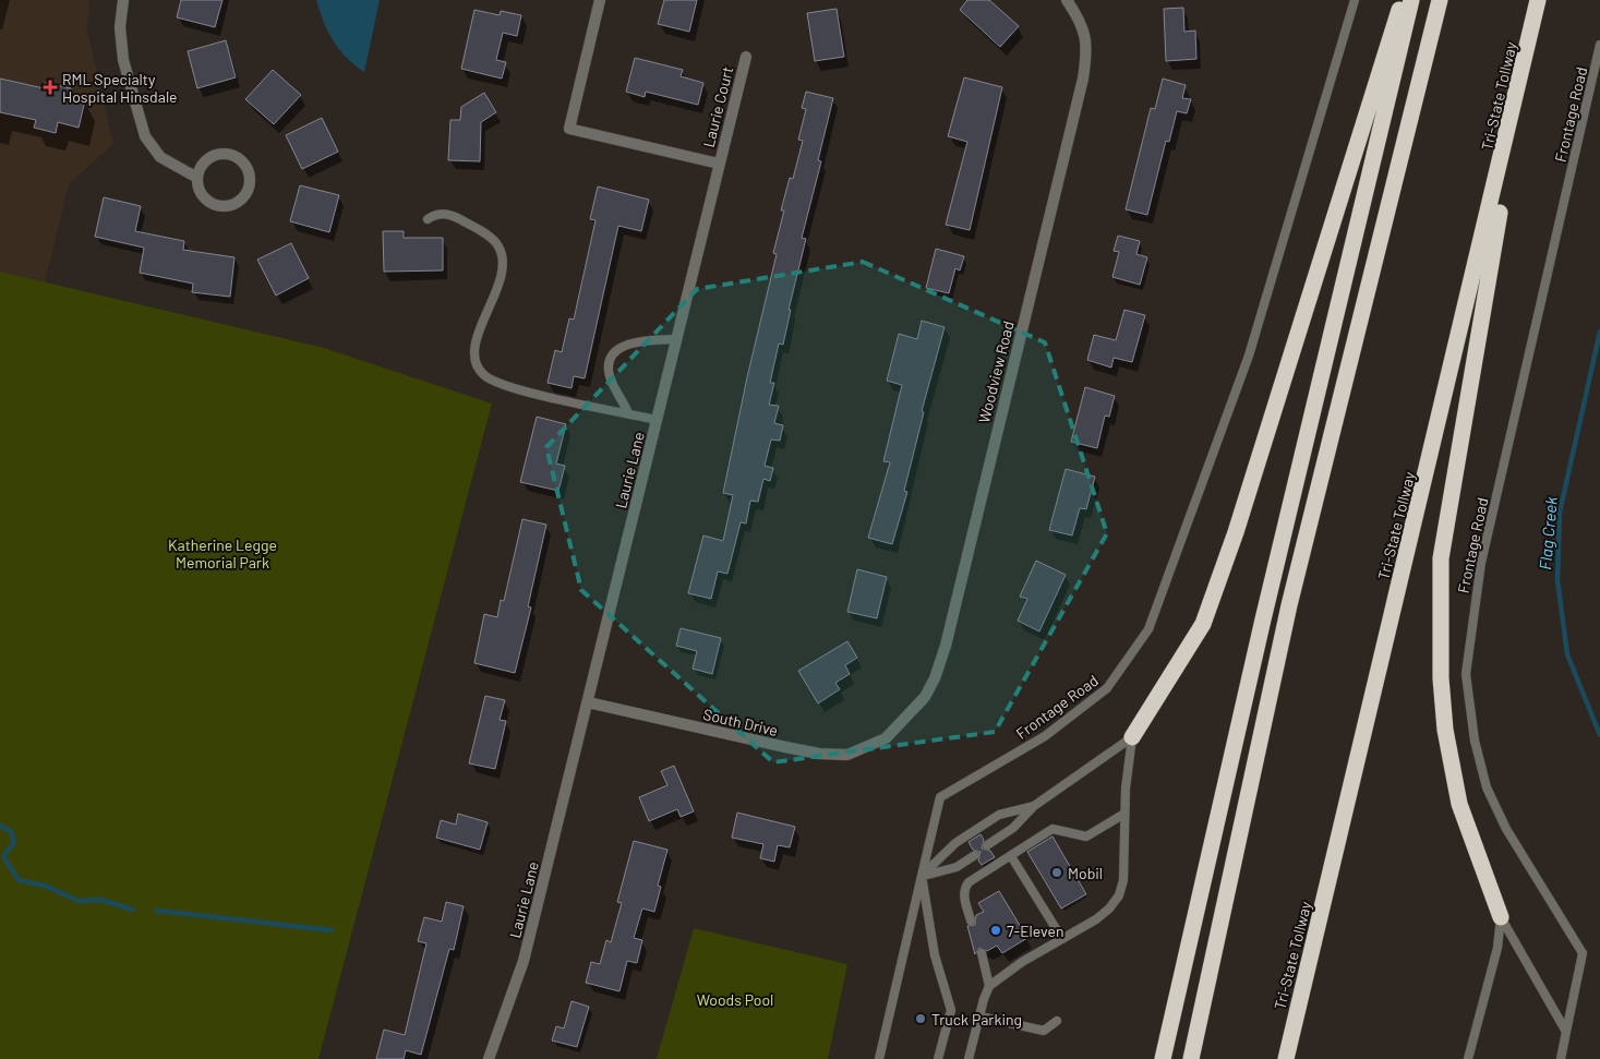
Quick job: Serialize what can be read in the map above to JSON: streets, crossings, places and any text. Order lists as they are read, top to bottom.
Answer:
{
  "streets": {
    "highway": ["Tri-State Tollway"],
    "street": [
      "Laurie Court",
      "Woodview Road",
      "Laurie Lane",
      "South Drive"
    ],
    "lane": ["Frontage Road"]
  },
  "crossings": [
    ["Laurie Court", "Laurie Lane"],
    ["Woodview Road", "South Drive"],
    ["Laurie Lane", "South Drive"]
  ],
  "water": ["Flag Creek"],
  "parks": ["Katherine Legge Memorial Park", "Woods Pool"],
  "places": {
    "health": ["RML Specialty Hospital Hinsdale"],
    "other": ["Mobil", "7-Eleven", "Truck Parking"]
  }
}
